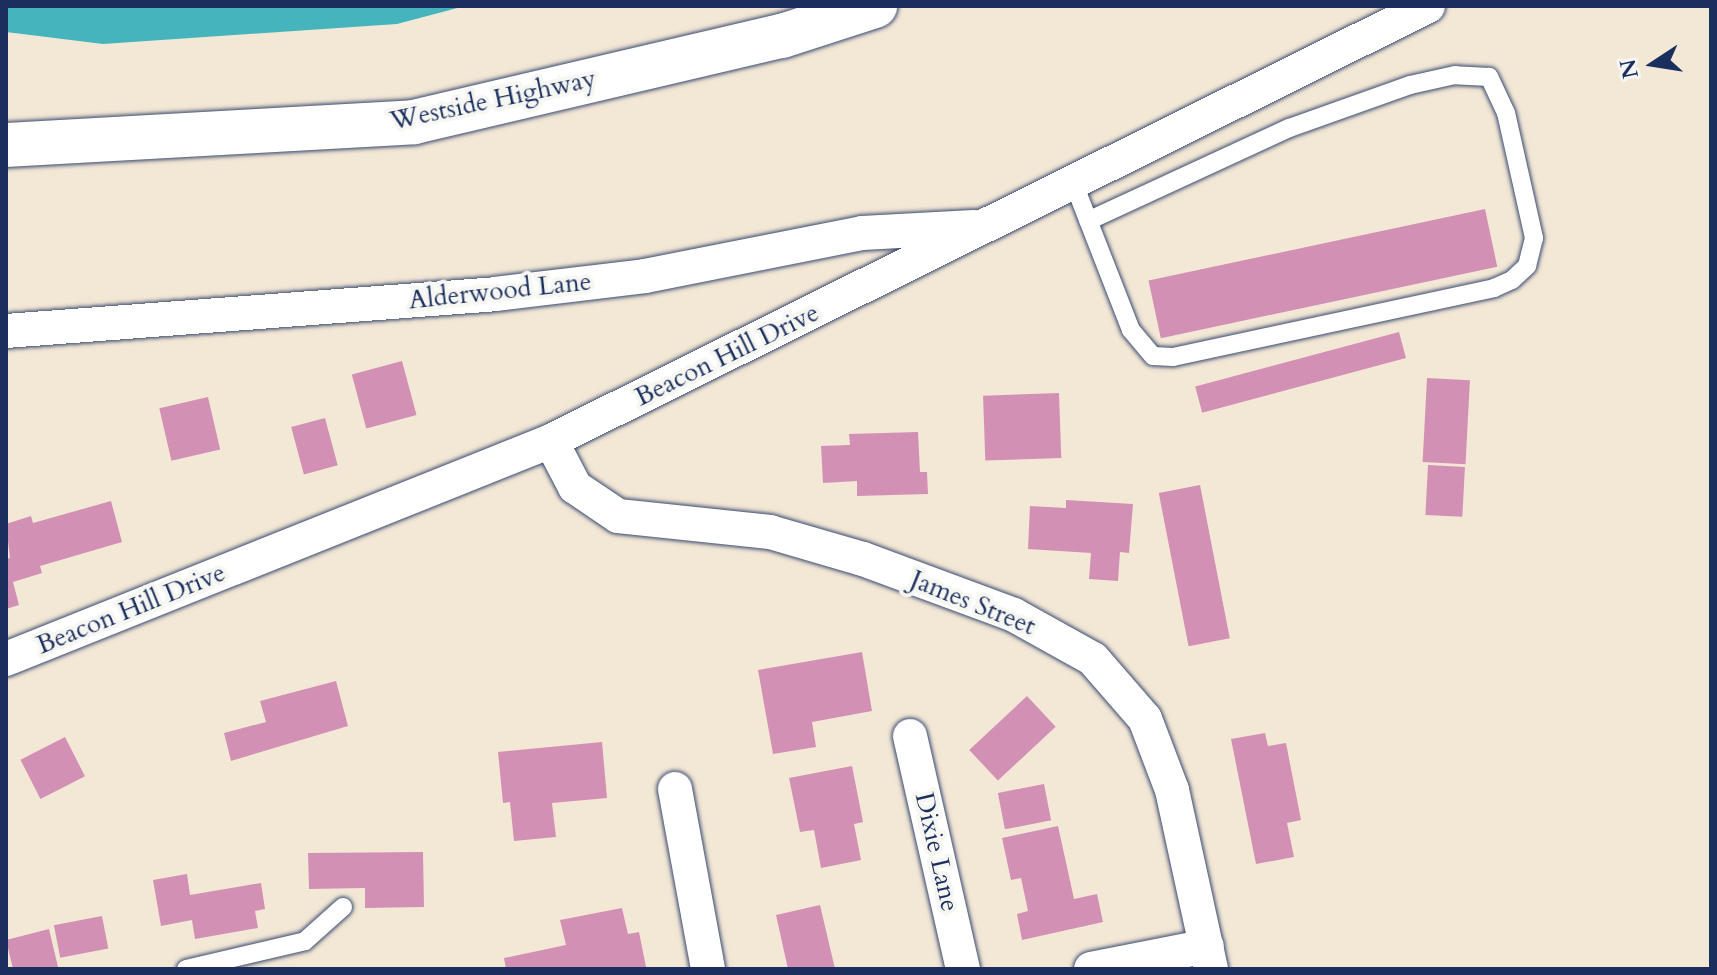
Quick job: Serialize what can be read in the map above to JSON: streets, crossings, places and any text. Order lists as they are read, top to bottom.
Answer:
{
  "streets": {
    "main road": ["Westside Highway"],
    "street": [
      "Alderwood Lane",
      "Beacon Hill Drive",
      "James Street",
      "Dixie Lane"
    ]
  },
  "crossings": [
    ["Alderwood Lane", "Beacon Hill Drive"],
    ["Beacon Hill Drive", "James Street"]
  ],
  "north": "left"
}
